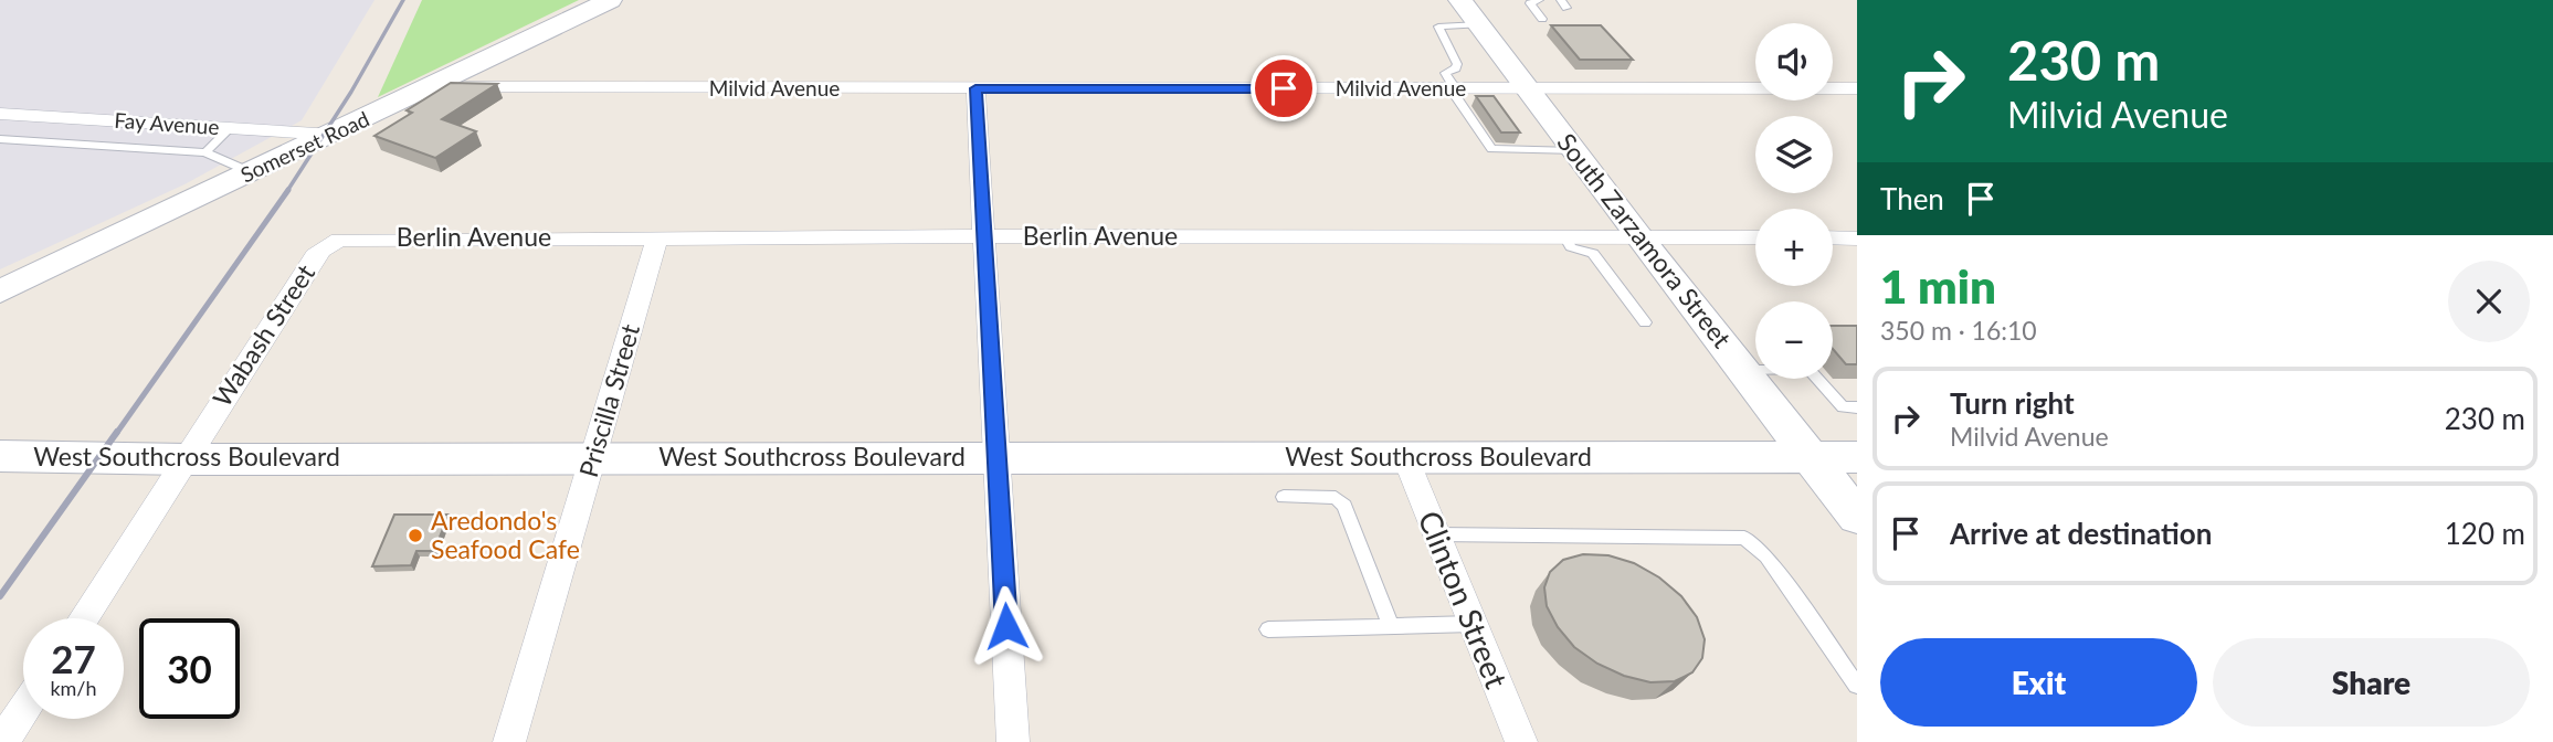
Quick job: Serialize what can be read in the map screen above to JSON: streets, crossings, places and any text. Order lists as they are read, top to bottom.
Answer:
{
  "streets": {
    "main road": ["Somerset Road", "South Zarzamora Street", "West Southcross Boulevard"],
    "street": [
      "Milvid Avenue",
      "Fay Avenue",
      "Berlin Avenue",
      "Wabash Street",
      "Priscilla Street",
      "Clinton Street"
    ]
  },
  "crossings": [
    ["Milvid Avenue", "Somerset Road"],
    ["Milvid Avenue", "South Zarzamora Street"],
    ["Fay Avenue", "Somerset Road"],
    ["Berlin Avenue", "South Zarzamora Street"],
    ["Berlin Avenue", "Wabash Street"],
    ["Berlin Avenue", "Priscilla Street"],
    ["South Zarzamora Street", "West Southcross Boulevard"],
    ["Wabash Street", "West Southcross Boulevard"],
    ["Priscilla Street", "West Southcross Boulevard"],
    ["West Southcross Boulevard", "Clinton Street"]
  ],
  "places": ["Aredondo's Seafood Cafe"],
  "page": {
    "turn": ["230 m", "Milvid Avenue"],
    "map_buttons": ["+", "−"],
    "then": "Then",
    "heading": ["1 min", "350 m · 16:10"],
    "list": [
      {
        "name": "Turn right",
        "note": "Milvid Avenue",
        "value": "230 m"
      },
      {
        "name": "Arrive at destination",
        "value": "120 m"
      }
    ],
    "speed": "27 km/h",
    "limit": "30",
    "buttons": ["Exit", "Share"]
  }
}
